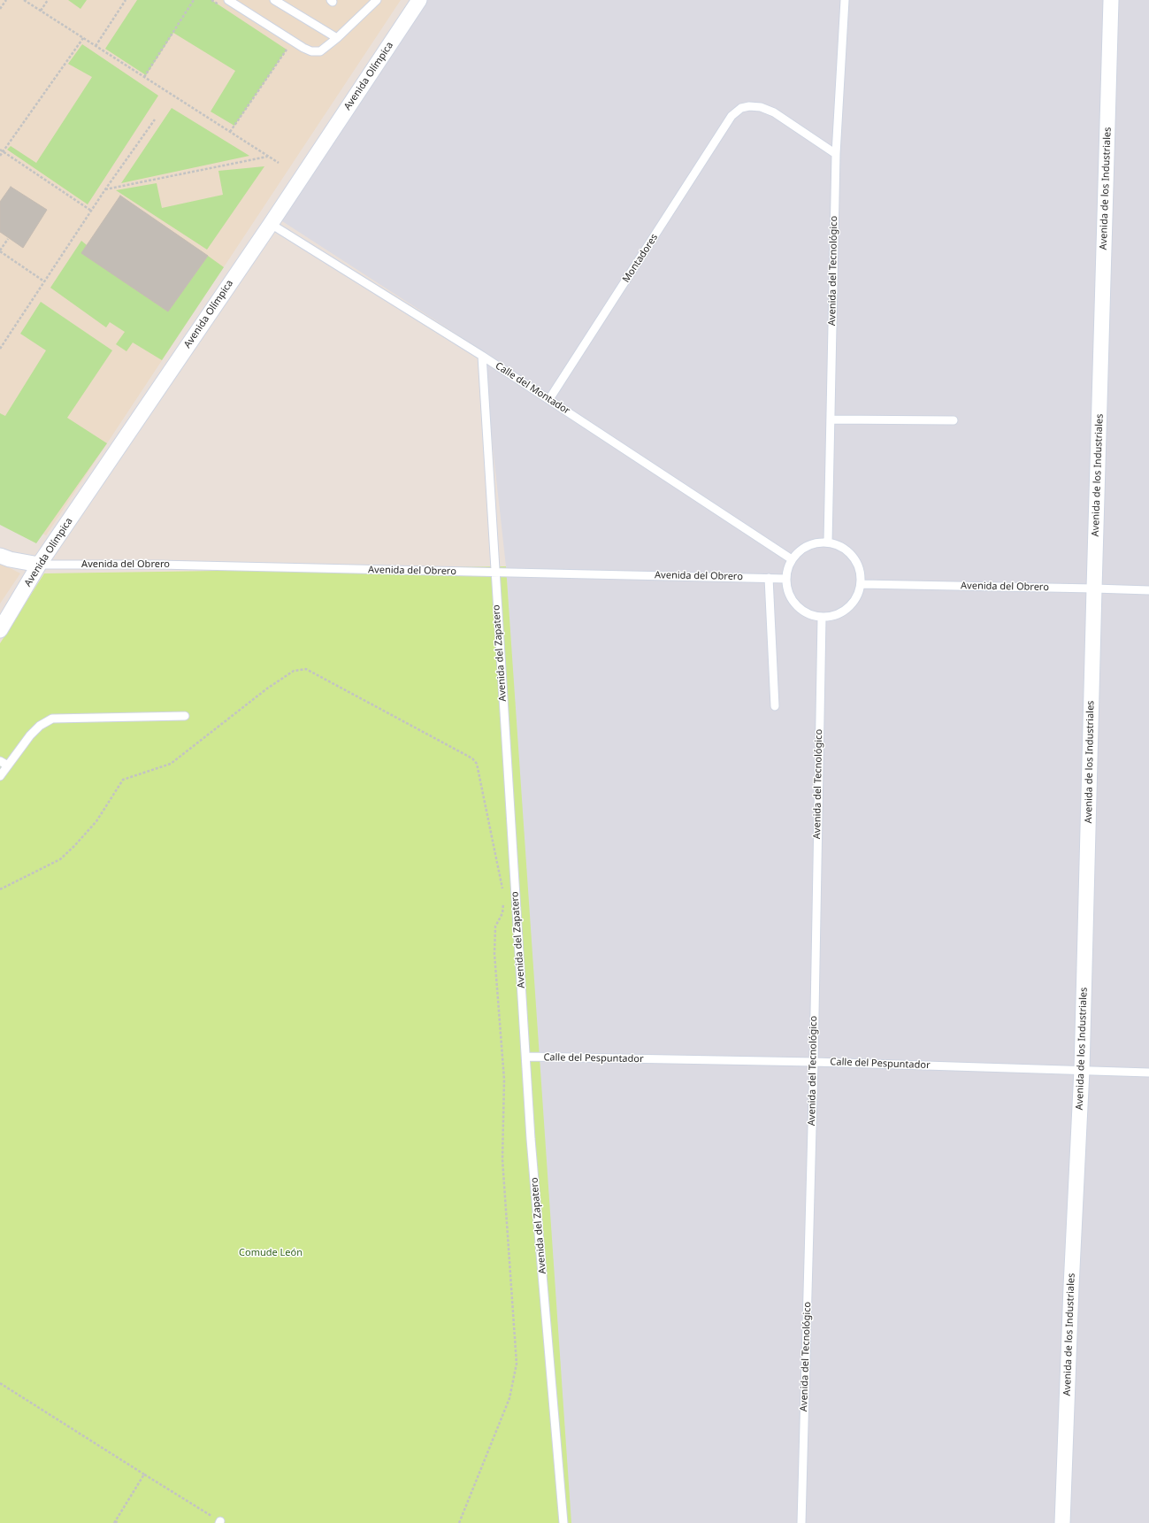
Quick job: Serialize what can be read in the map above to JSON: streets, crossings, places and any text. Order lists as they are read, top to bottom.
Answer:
{
  "streets": {
    "street": ["Avenida Olímpica", "Avenida de los Industriales"],
    "lane": [
      "Montadores",
      "Avenida del Tecnológico",
      "Calle del Montador",
      "Avenida del Obrero",
      "Avenida del Zapatero",
      "Calle del Pespuntador"
    ]
  },
  "crossings": [
    ["Avenida Olímpica", "Calle del Montador"],
    ["Avenida Olímpica", "Avenida del Obrero"],
    ["Avenida de los Industriales", "Avenida del Obrero"],
    ["Avenida de los Industriales", "Calle del Pespuntador"],
    ["Montadores", "Avenida del Tecnológico"],
    ["Montadores", "Calle del Montador"],
    ["Avenida del Tecnológico", "Calle del Montador"],
    ["Avenida del Tecnológico", "Avenida del Obrero"],
    ["Avenida del Tecnológico", "Calle del Pespuntador"],
    ["Calle del Montador", "Avenida del Obrero"],
    ["Calle del Montador", "Avenida del Zapatero"],
    ["Avenida del Obrero", "Avenida del Zapatero"],
    ["Avenida del Zapatero", "Calle del Pespuntador"]
  ],
  "parks": ["Comude León"]
}
